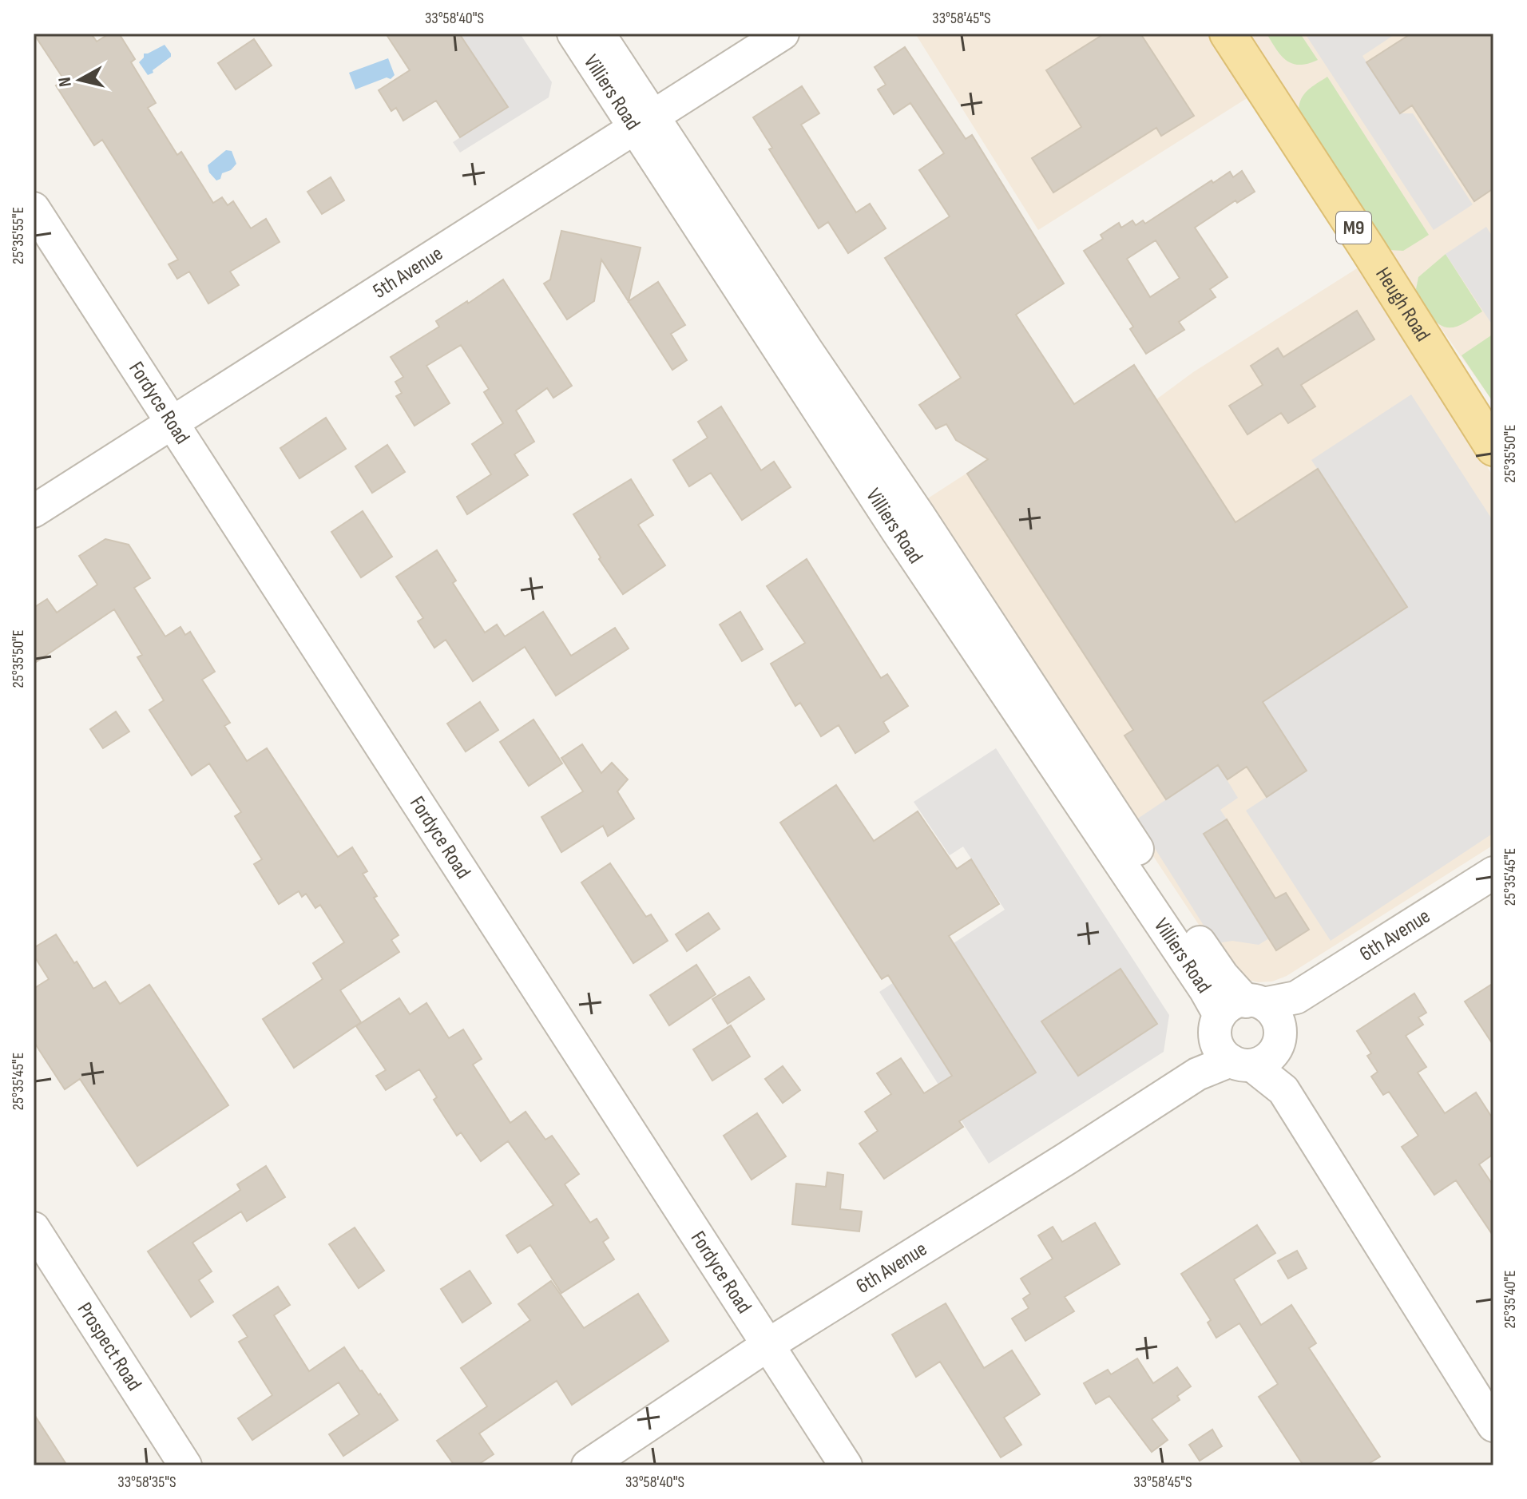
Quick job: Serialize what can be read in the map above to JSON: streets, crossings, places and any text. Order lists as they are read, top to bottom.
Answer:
{
  "streets": {
    "main road": ["M9", "Heugh Road"],
    "street": [
      "Villiers Road",
      "5th Avenue",
      "Fordyce Road",
      "6th Avenue",
      "Prospect Road"
    ]
  },
  "crossings": [
    ["Villiers Road", "5th Avenue"],
    ["Villiers Road", "6th Avenue"],
    ["5th Avenue", "Fordyce Road"],
    ["Fordyce Road", "6th Avenue"]
  ],
  "north": "left",
  "coordinates": [
    "33°58'40\"S",
    "33°58'45\"S",
    "25°35'55\"E",
    "25°35'50\"E",
    "25°35'45\"E",
    "25°35'40\"E",
    "33°58'35\"S"
  ]
}
